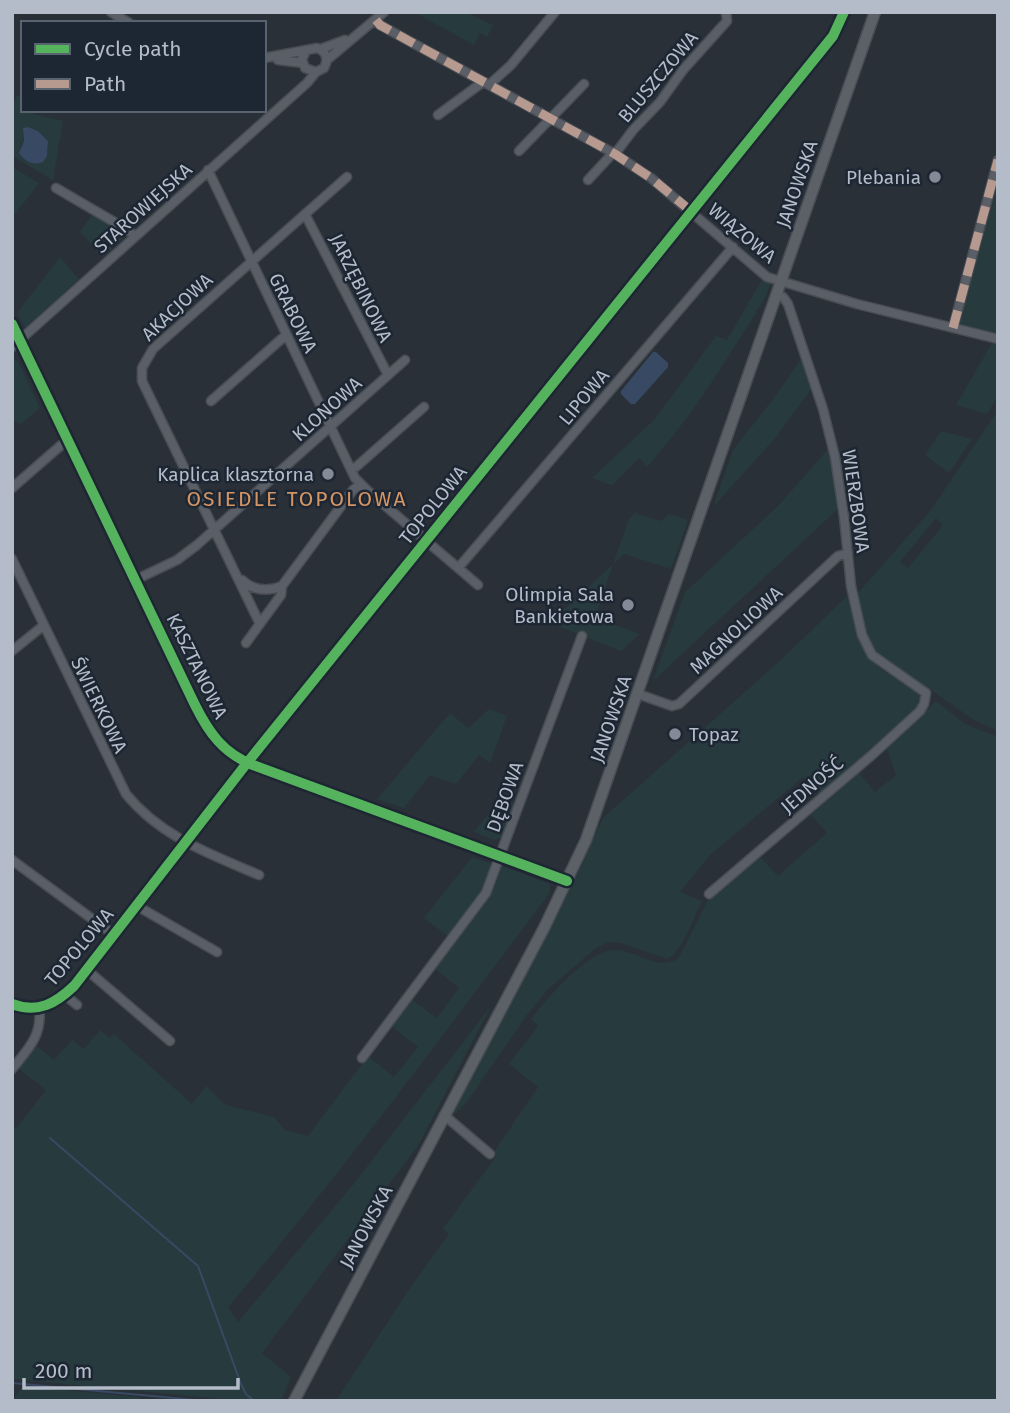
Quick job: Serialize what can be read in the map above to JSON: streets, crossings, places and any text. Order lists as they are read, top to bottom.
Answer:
{
  "streets": {
    "main road": ["JANOWSKA"],
    "street": [
      "BLUSZCZOWA",
      "STAROWIEJSKA",
      "WIĄZOWA",
      "JARZĘBINOWA",
      "AKACJOWA",
      "GRABOWA",
      "LIPOWA",
      "KLONOWA",
      "WIERZBOWA",
      "TOPOLOWA",
      "MAGNOLIOWA",
      "KASZTANOWA",
      "ŚWIERKOWA",
      "JEDNOŚĆ",
      "DĘBOWA"
    ]
  },
  "crossings": [
    ["BLUSZCZOWA", "WIĄZOWA"],
    ["JANOWSKA", "WIĄZOWA"],
    ["JANOWSKA", "WIERZBOWA"],
    ["JANOWSKA", "MAGNOLIOWA"],
    ["JANOWSKA", "KASZTANOWA"],
    ["STAROWIEJSKA", "GRABOWA"],
    ["STAROWIEJSKA", "KASZTANOWA"],
    ["WIĄZOWA", "LIPOWA"],
    ["WIĄZOWA", "TOPOLOWA"],
    ["JARZĘBINOWA", "AKACJOWA"],
    ["JARZĘBINOWA", "KLONOWA"],
    ["AKACJOWA", "GRABOWA"],
    ["AKACJOWA", "KLONOWA"],
    ["GRABOWA", "LIPOWA"],
    ["GRABOWA", "KLONOWA"],
    ["GRABOWA", "TOPOLOWA"],
    ["KLONOWA", "KASZTANOWA"],
    ["WIERZBOWA", "MAGNOLIOWA"],
    ["WIERZBOWA", "JEDNOŚĆ"],
    ["TOPOLOWA", "KASZTANOWA"],
    ["TOPOLOWA", "ŚWIERKOWA"],
    ["KASZTANOWA", "DĘBOWA"]
  ],
  "districts": ["OSIEDLE TOPOLOWA"],
  "places": [
    "Plebania",
    "Kaplica klasztorna",
    "Olimpia Sala Bankietowa",
    "Topaz"
  ],
  "legend": ["Cycle path", "Path"],
  "scale_bar": "200 m"
}
